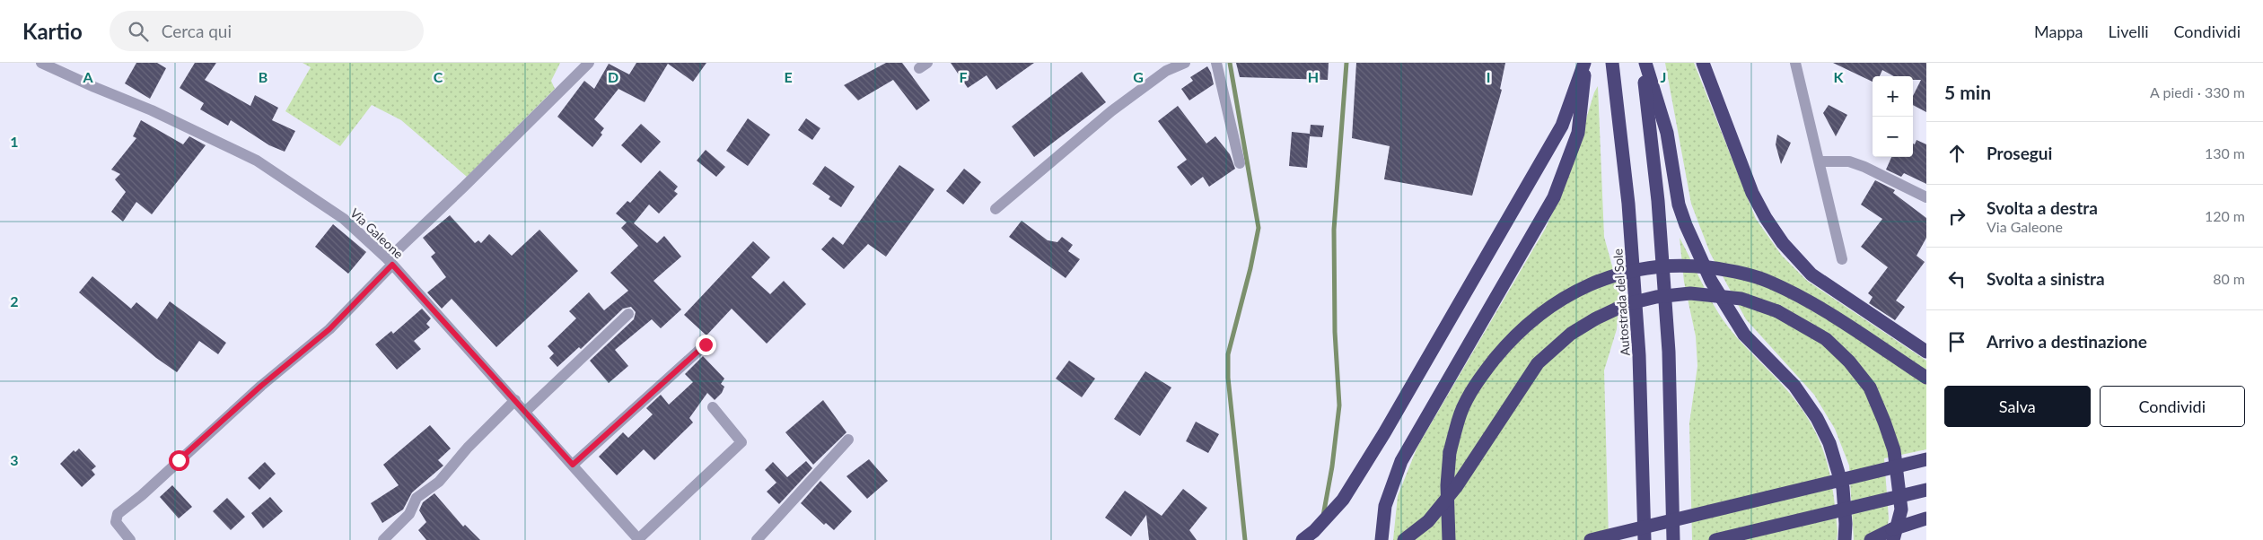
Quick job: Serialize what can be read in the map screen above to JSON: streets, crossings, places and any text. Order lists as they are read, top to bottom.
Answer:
{
  "streets": {
    "highway": ["Autostrada del Sole"],
    "street": ["Via Galeone"]
  },
  "page": {
    "header": "Kartio",
    "search": "Cerca qui",
    "nav": ["Mappa", "Livelli", "Condividi"],
    "heading": ["5 min", "A piedi · 330 m"],
    "map_buttons": ["+", "−"],
    "list": [
      ["Prosegui", "130 m"],
      ["Svolta a destra", "Via Galeone", "120 m"],
      ["Svolta a sinistra", "80 m"],
      "Arrivo a destinazione"
    ],
    "buttons": ["Salva", "Condividi"]
  },
  "grid": {
    "columns": [
      "A",
      "B",
      "C",
      "D",
      "E",
      "F",
      "G",
      "H",
      "I",
      "J",
      "K"
    ],
    "rows": ["1", "2", "3"]
  }
}
